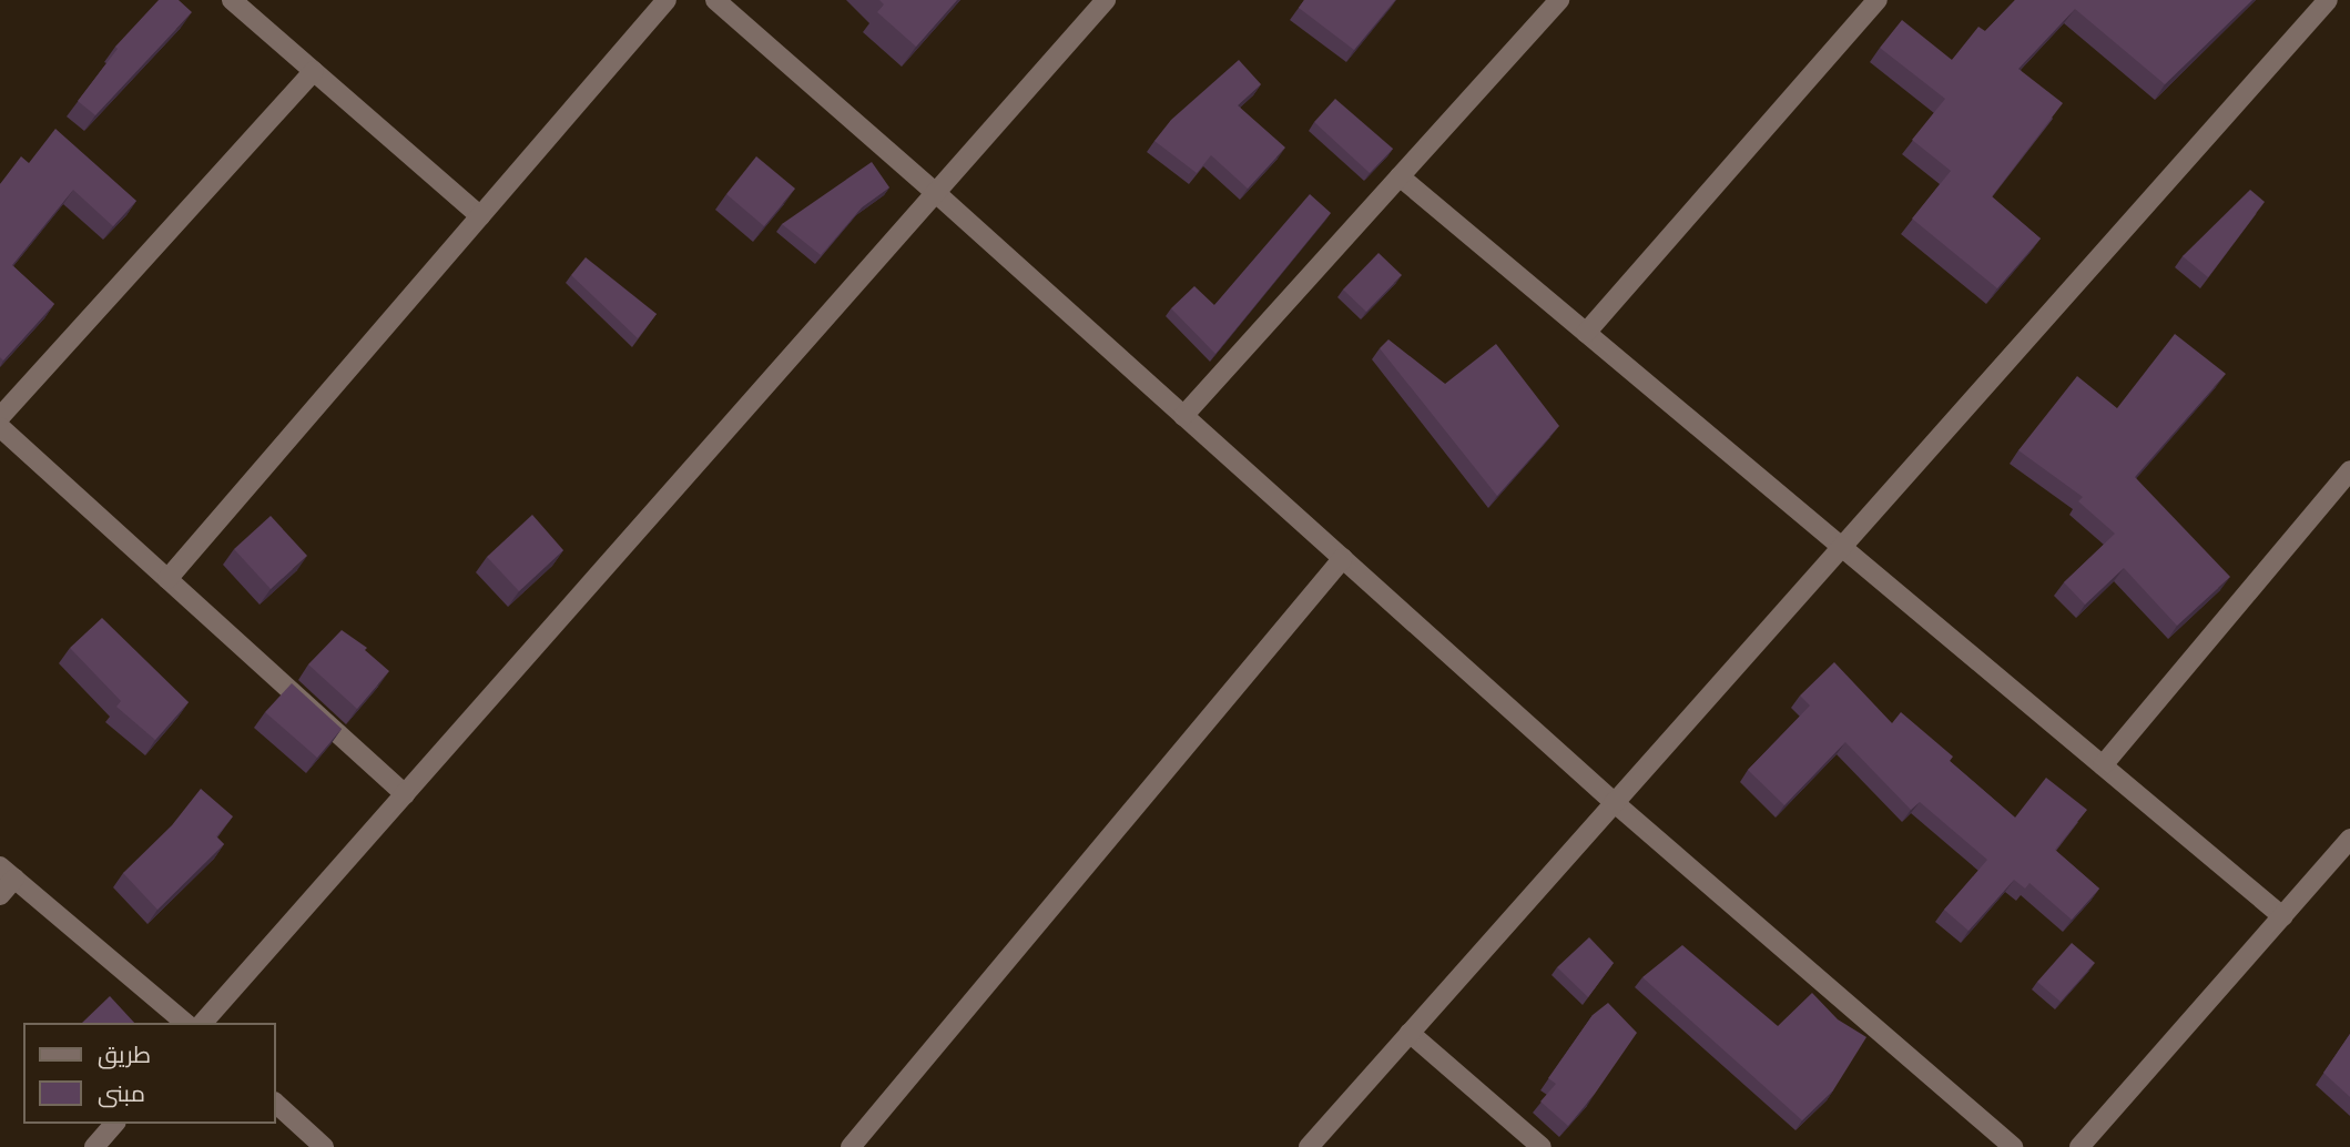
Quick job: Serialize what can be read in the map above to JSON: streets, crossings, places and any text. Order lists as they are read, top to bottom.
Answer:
{
  "legend": ["طريق", "مبنى"]
}
